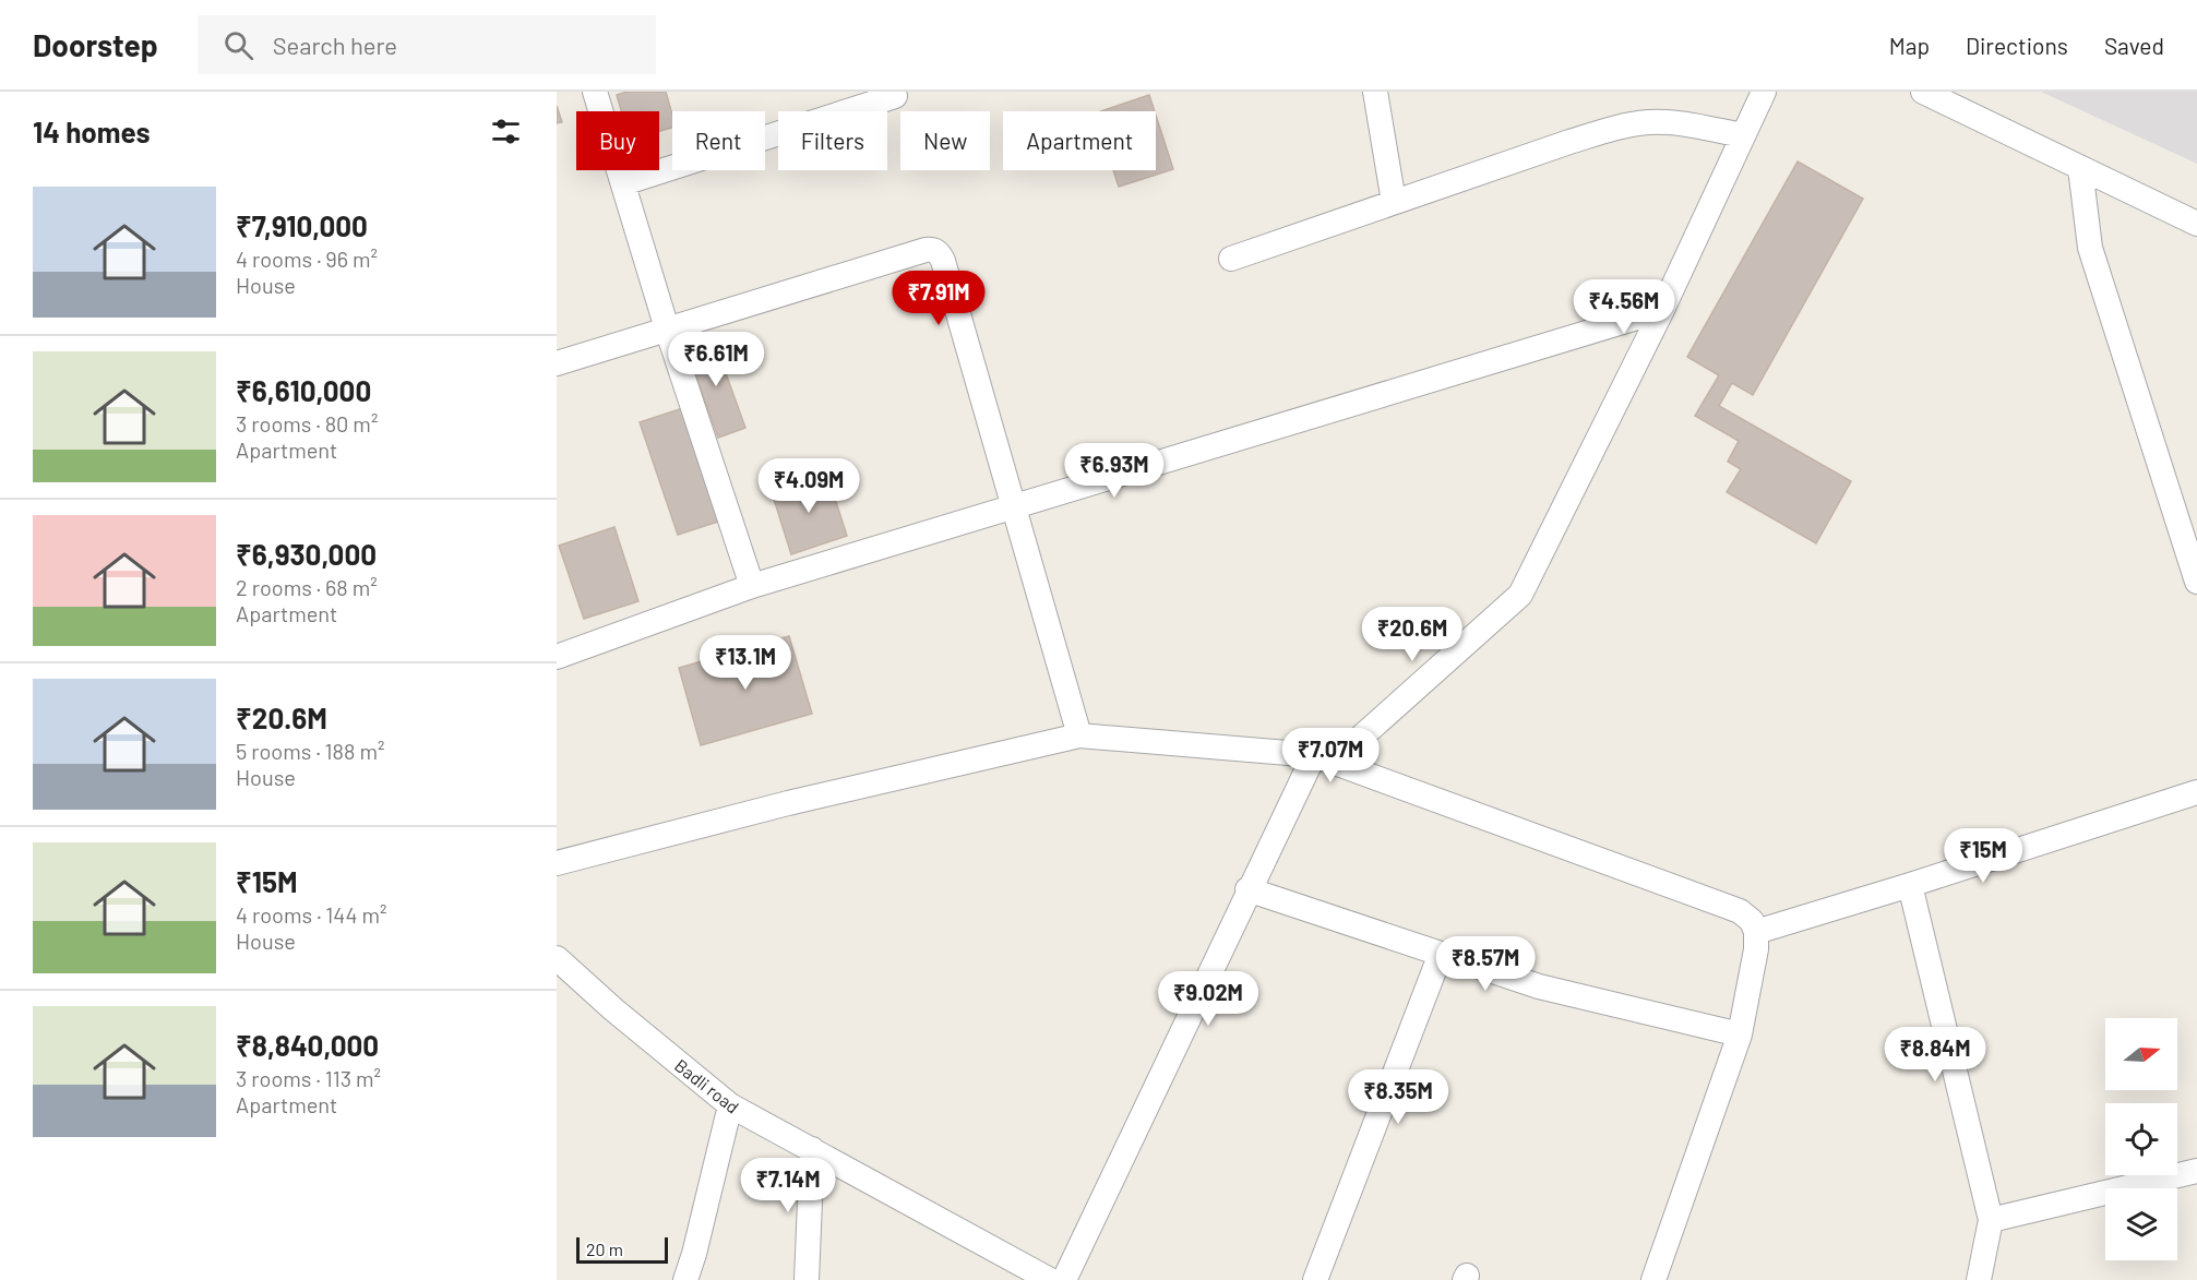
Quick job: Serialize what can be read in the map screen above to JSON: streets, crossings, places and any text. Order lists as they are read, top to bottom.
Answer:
{
  "streets": {
    "street": ["Badli road"]
  },
  "scale_bar": "20 m",
  "north": "right",
  "page": {
    "header": "Doorstep",
    "search": "Search here",
    "nav": ["Map", "Directions", "Saved"],
    "heading": "14 homes",
    "chip": [
      "Buy",
      "Rent",
      "Filters",
      "New",
      "Apartment"
    ],
    "list": [
      {
        "name": "₹7,910,000",
        "note": "4 rooms · 96 m² · House"
      },
      {
        "name": "₹6,610,000",
        "note": "3 rooms · 80 m² · Apartment"
      },
      {
        "name": "₹6,930,000",
        "note": "2 rooms · 68 m² · Apartment"
      },
      {
        "name": "₹20.6M",
        "note": "5 rooms · 188 m² · House"
      },
      {
        "name": "₹15M",
        "note": "4 rooms · 144 m² · House"
      },
      {
        "name": "₹8,840,000",
        "note": "3 rooms · 113 m² · Apartment"
      }
    ],
    "price": [
      "₹7.91M",
      "₹4.56M",
      "₹6.61M",
      "₹6.93M",
      "₹4.09M",
      "₹20.6M",
      "₹13.1M",
      "₹7.07M",
      "₹15M",
      "₹8.57M",
      "₹9.02M",
      "₹8.84M",
      "₹8.35M",
      "₹7.14M"
    ],
    "scale": "20 m"
  }
}
